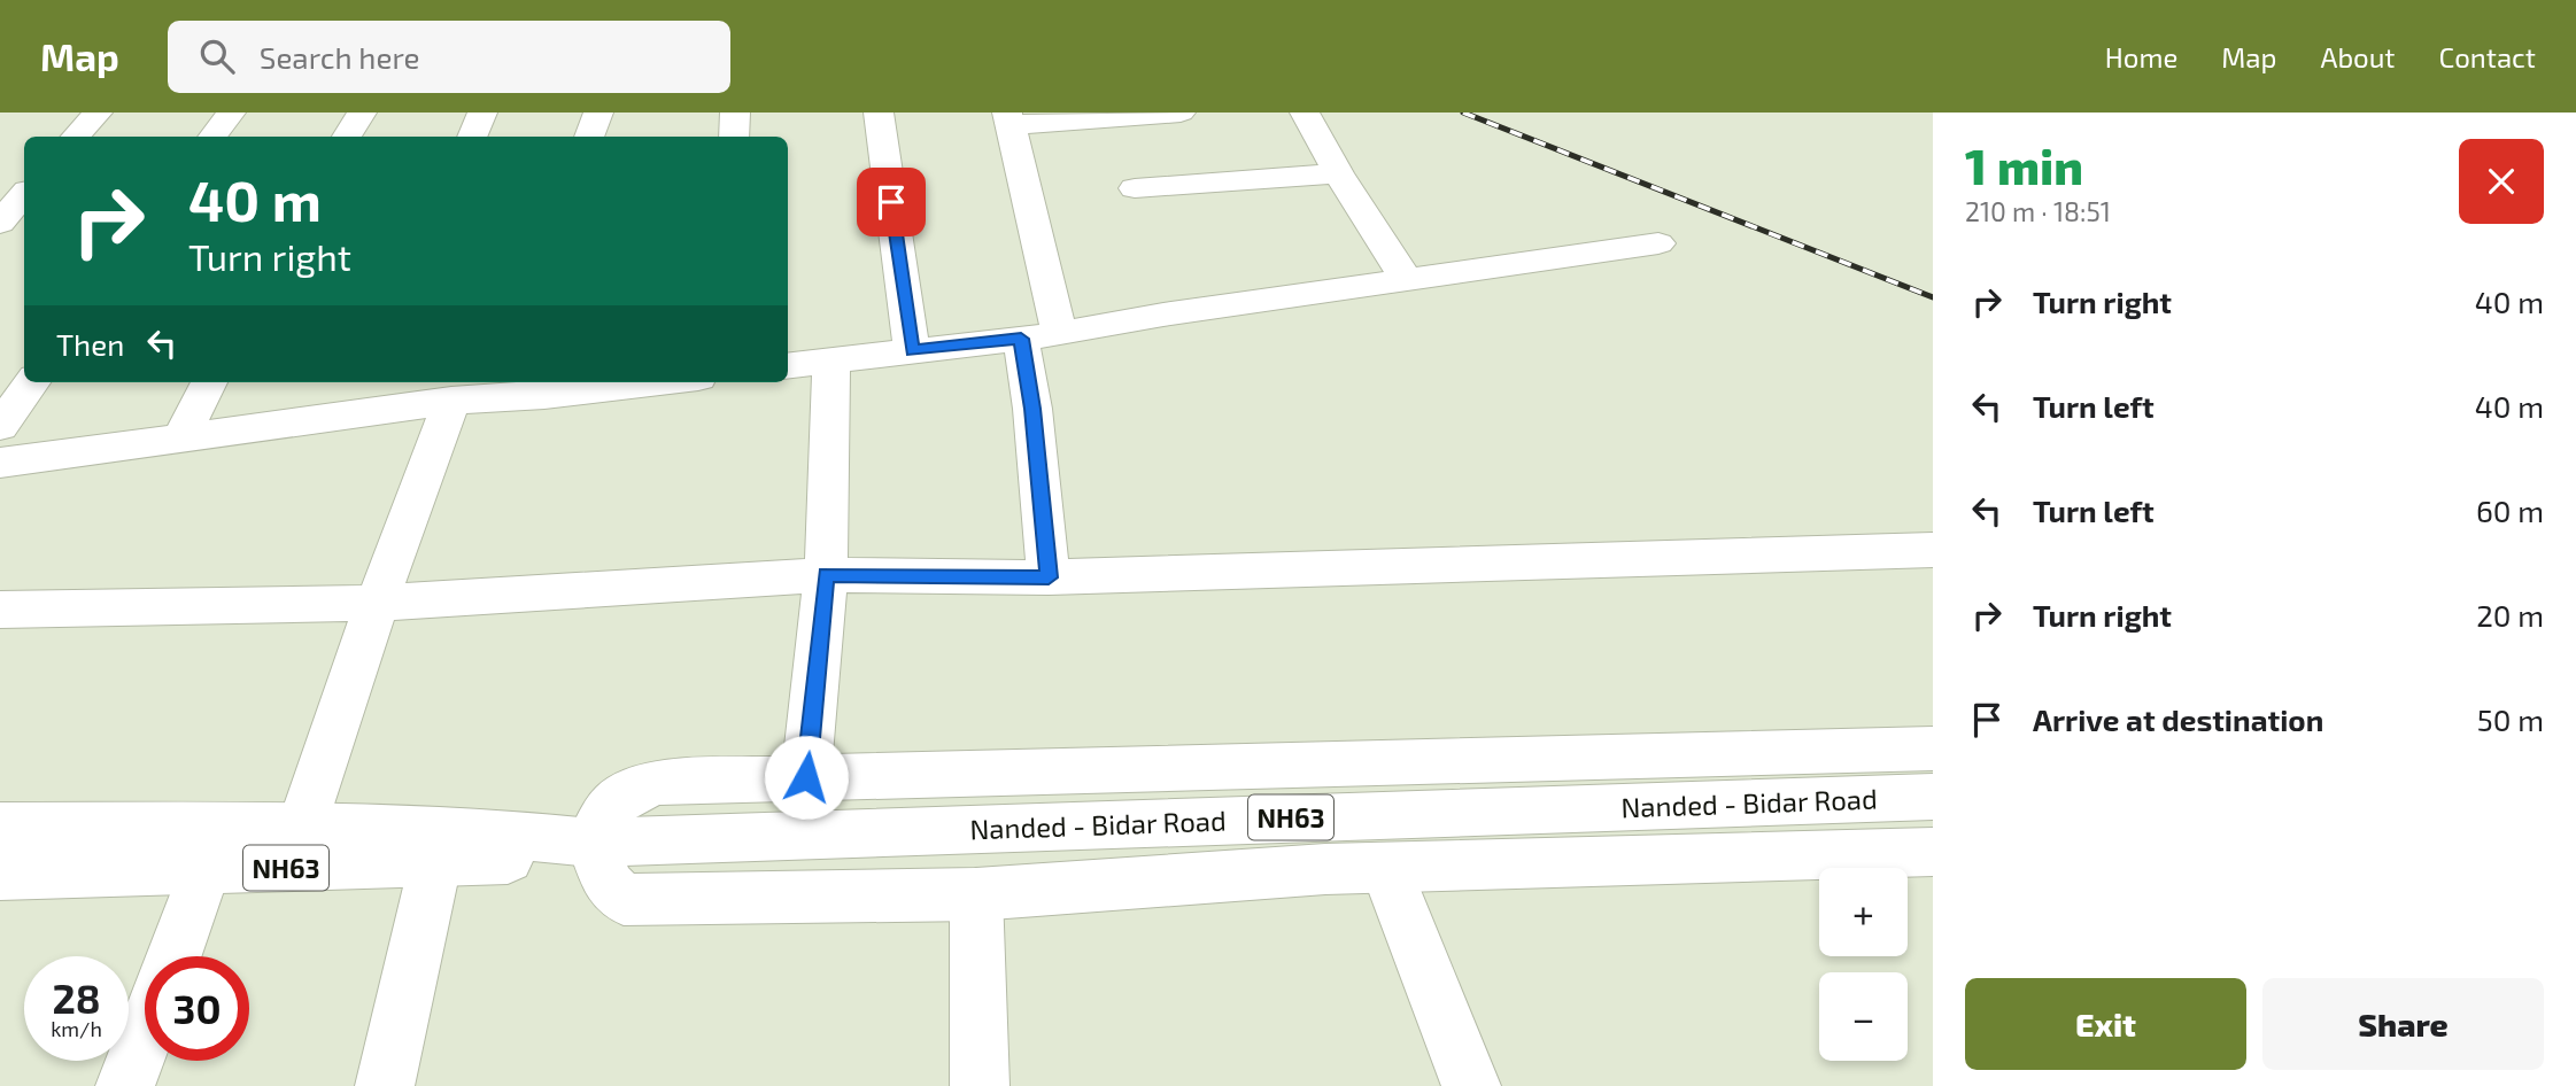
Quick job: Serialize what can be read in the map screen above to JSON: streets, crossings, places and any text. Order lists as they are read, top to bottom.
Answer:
{
  "streets": {
    "main road": ["Nanded - Bidar Road", "NH63"]
  },
  "crossings": [
    ["Nanded - Bidar Road", "NH63"]
  ],
  "page": {
    "header": "Map",
    "search": "Search here",
    "nav": [
      "Home",
      "Map",
      "About",
      "Contact"
    ],
    "heading": ["1 min", "210 m · 18:51"],
    "turn": ["40 m", "Turn right"],
    "list": [
      {
        "name": "Turn right",
        "value": "40 m"
      },
      {
        "name": "Turn left",
        "value": "40 m"
      },
      {
        "name": "Turn left",
        "value": "60 m"
      },
      {
        "name": "Turn right",
        "value": "20 m"
      },
      {
        "name": "Arrive at destination",
        "value": "50 m"
      }
    ],
    "then": "Then",
    "map_buttons": ["+", "−"],
    "speed": "28 km/h",
    "limit": "30",
    "buttons": ["Exit", "Share"]
  }
}
